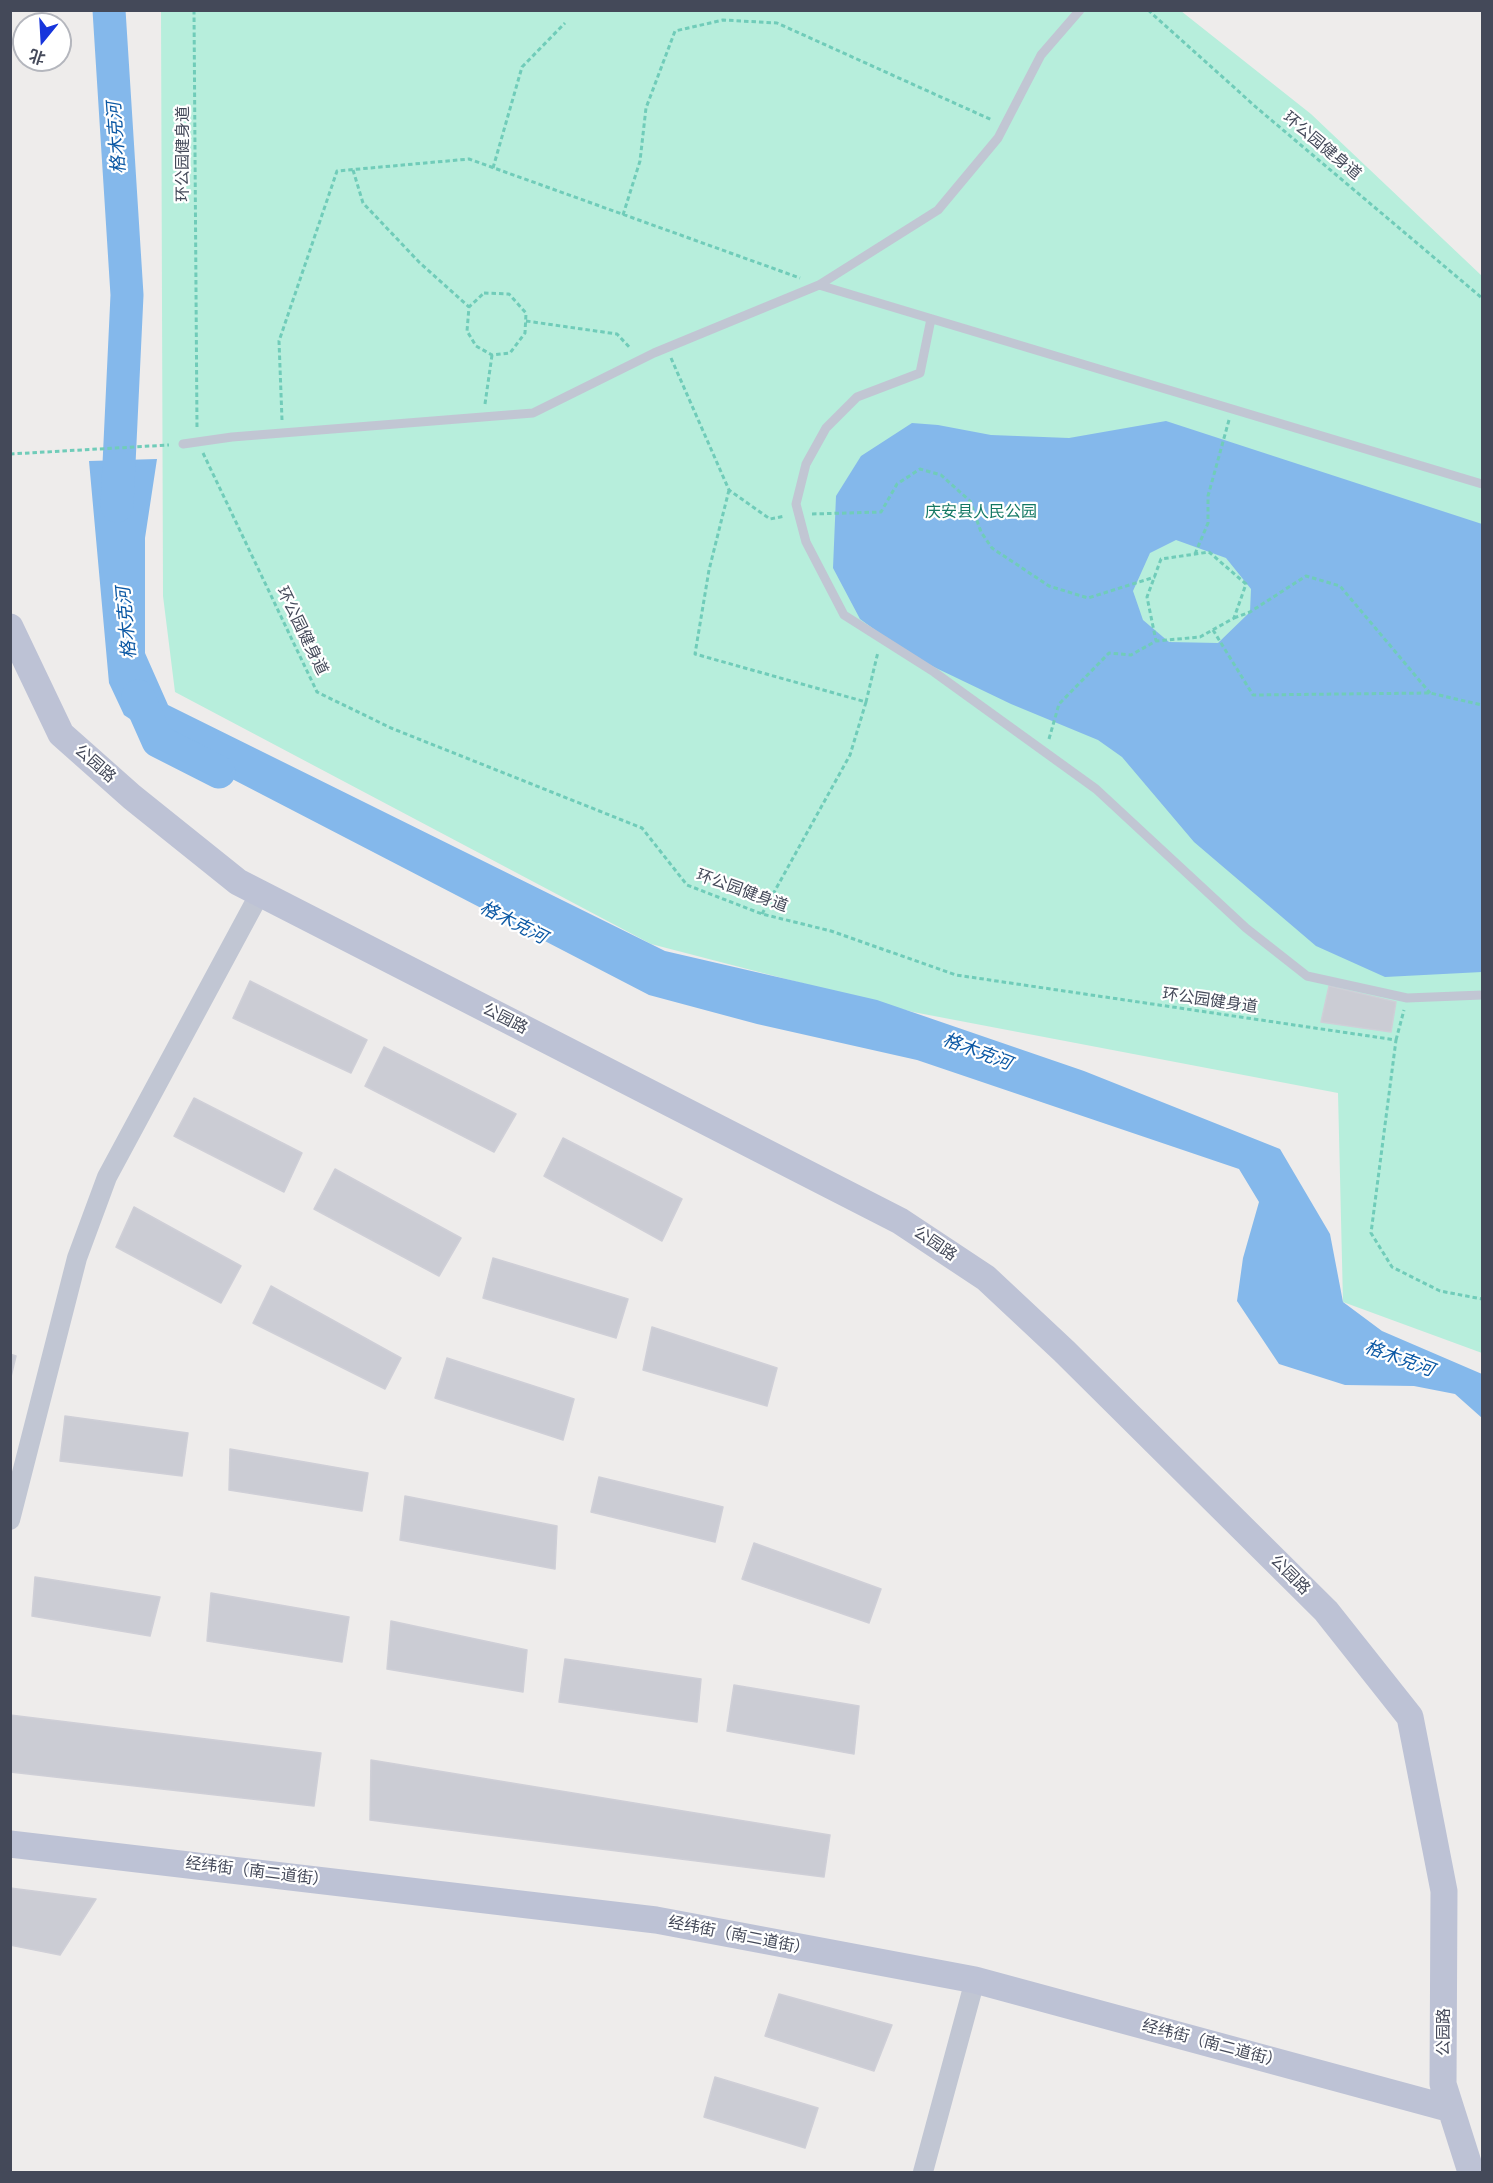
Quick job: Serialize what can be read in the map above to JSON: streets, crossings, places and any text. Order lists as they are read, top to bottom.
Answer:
{
  "streets": {
    "street": ["公园路", "经纬街（南二道街）"],
    "path": ["环公园健身道"]
  },
  "crossings": [
    ["公园路", "经纬街（南二道街）"]
  ],
  "water": ["格木克河"],
  "parks": ["庆安县人民公园"],
  "north": "bottom"
}
